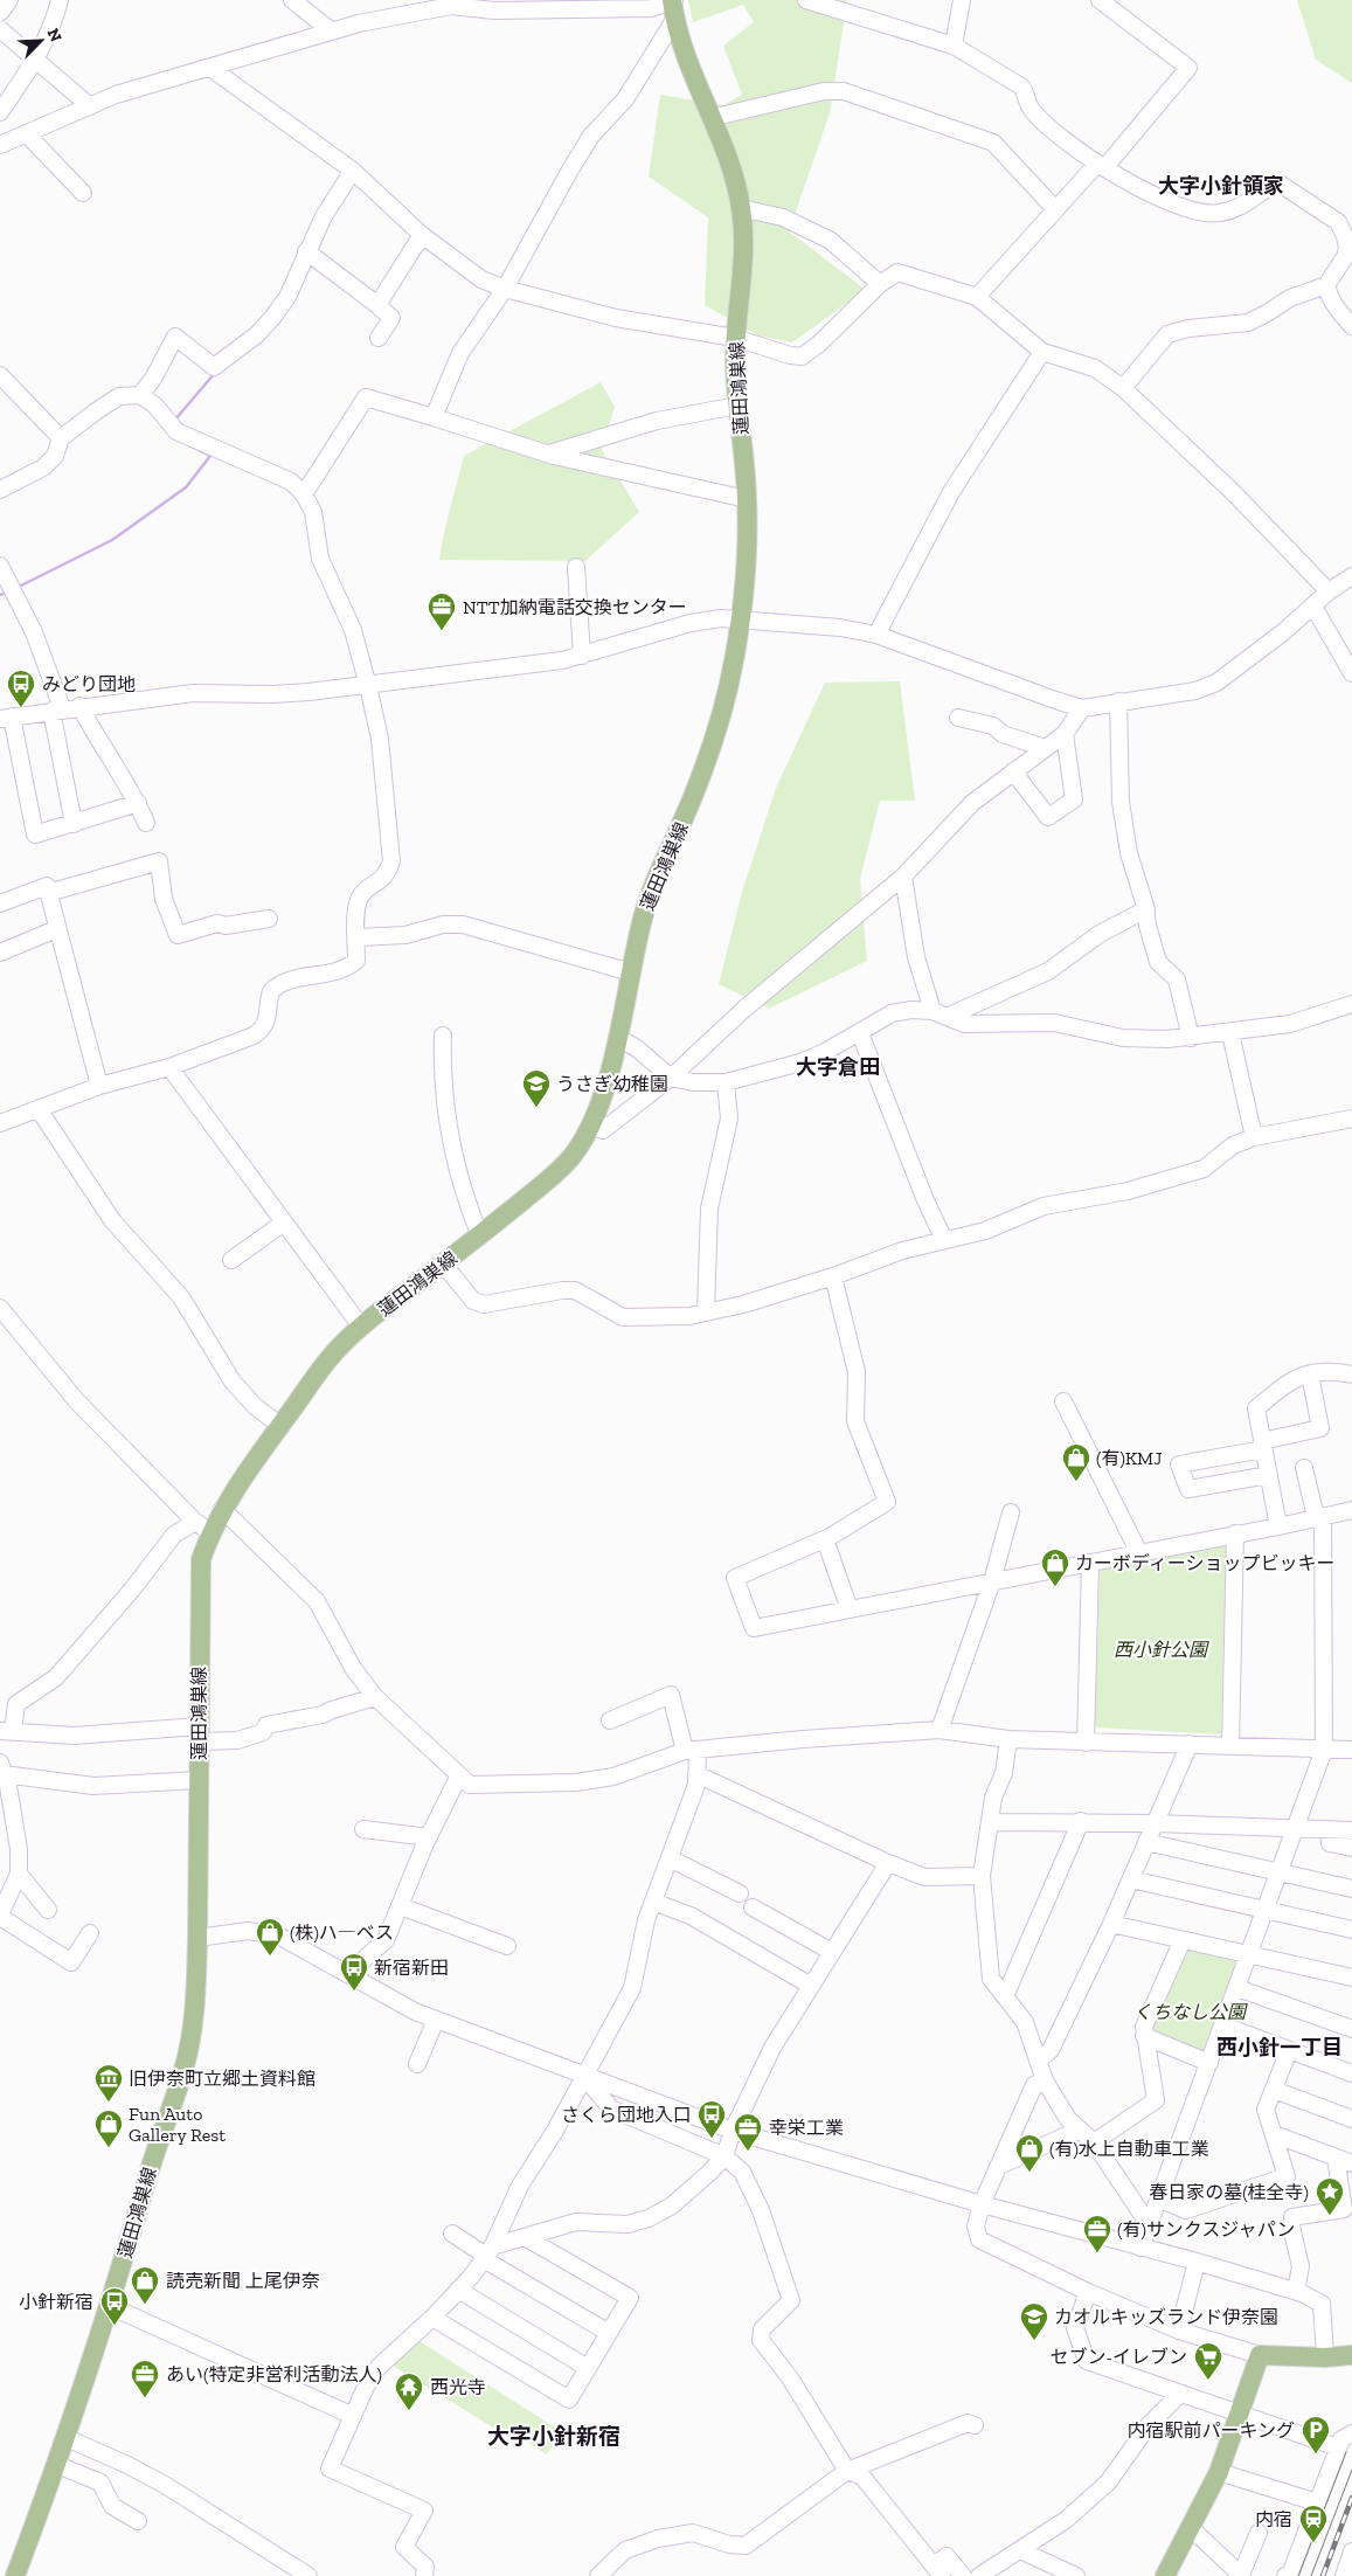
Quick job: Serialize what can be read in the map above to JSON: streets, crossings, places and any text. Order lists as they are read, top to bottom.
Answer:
{
  "streets": {
    "main road": ["蓮田鴻巣線"]
  },
  "districts": [
    "大字小針領家",
    "大字倉田",
    "西小針一丁目",
    "大字小針新宿"
  ],
  "parks": ["西小針公園", "くちなし公園"],
  "places": {
    "office": [
      "NTT加納電話交換センター",
      "幸栄工業",
      "(有)サンクスジャパン",
      "あい(特定非営利活動法人)"
    ],
    "bus stop": [
      "みどり団地",
      "新宿新田",
      "さくら団地入口",
      "小針新宿"
    ],
    "school or university": ["うさぎ幼稚園", "カオルキッズランド伊奈園"],
    "shop": [
      "(有)KMJ",
      "カーボディーショップビッキー",
      "(株)ハ―ベス",
      "Fun Auto Gallery Rest",
      "(有)水上自動車工業",
      "読売新聞 上尾伊奈"
    ],
    "museum": ["旧伊奈町立郷土資料館"],
    "place": ["春日家の墓(桂全寺)"],
    "supermarket": ["セブン-イレブン"],
    "temple": ["西光寺"],
    "parking": ["内宿駅前パーキング"],
    "station": ["内宿"]
  },
  "north": "top right"
}
